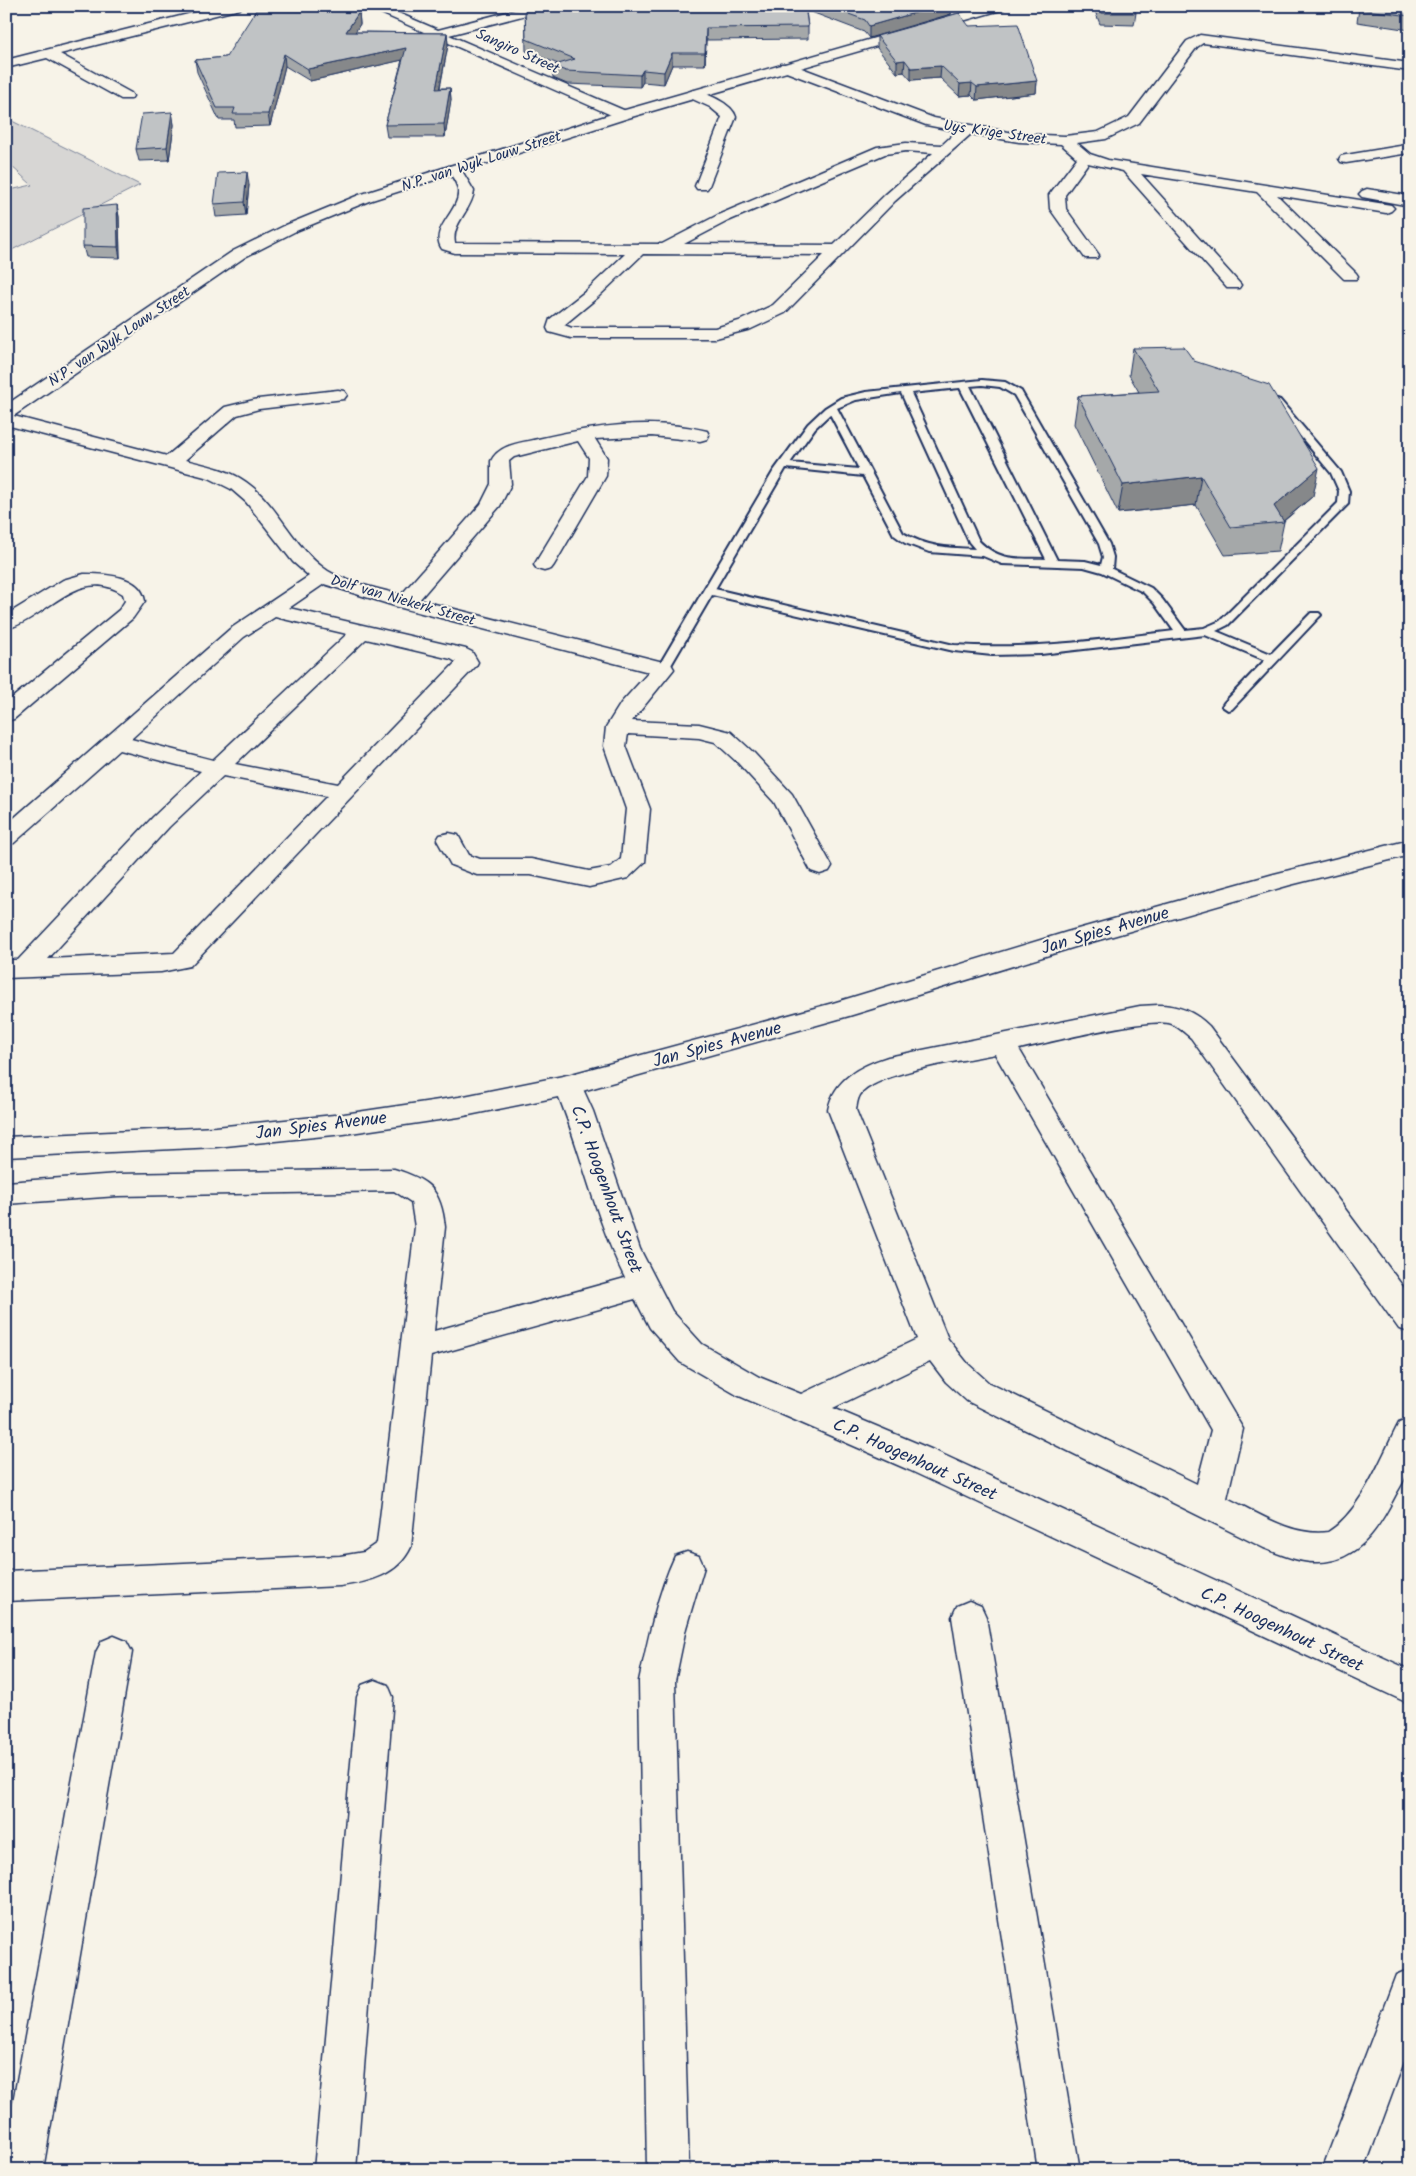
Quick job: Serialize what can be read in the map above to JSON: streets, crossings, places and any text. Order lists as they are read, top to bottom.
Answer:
{
  "streets": {
    "street": [
      "Sangiro Street",
      "Uys Krige Street",
      "N.P. van Wyk Louw Street",
      "Dolf van Niekerk Street",
      "Jan Spies Avenue",
      "C.P. Hoogenhout Street"
    ]
  },
  "crossings": [
    ["Sangiro Street", "N.P. van Wyk Louw Street"],
    ["Uys Krige Street", "N.P. van Wyk Louw Street"],
    ["Jan Spies Avenue", "C.P. Hoogenhout Street"]
  ]
}
